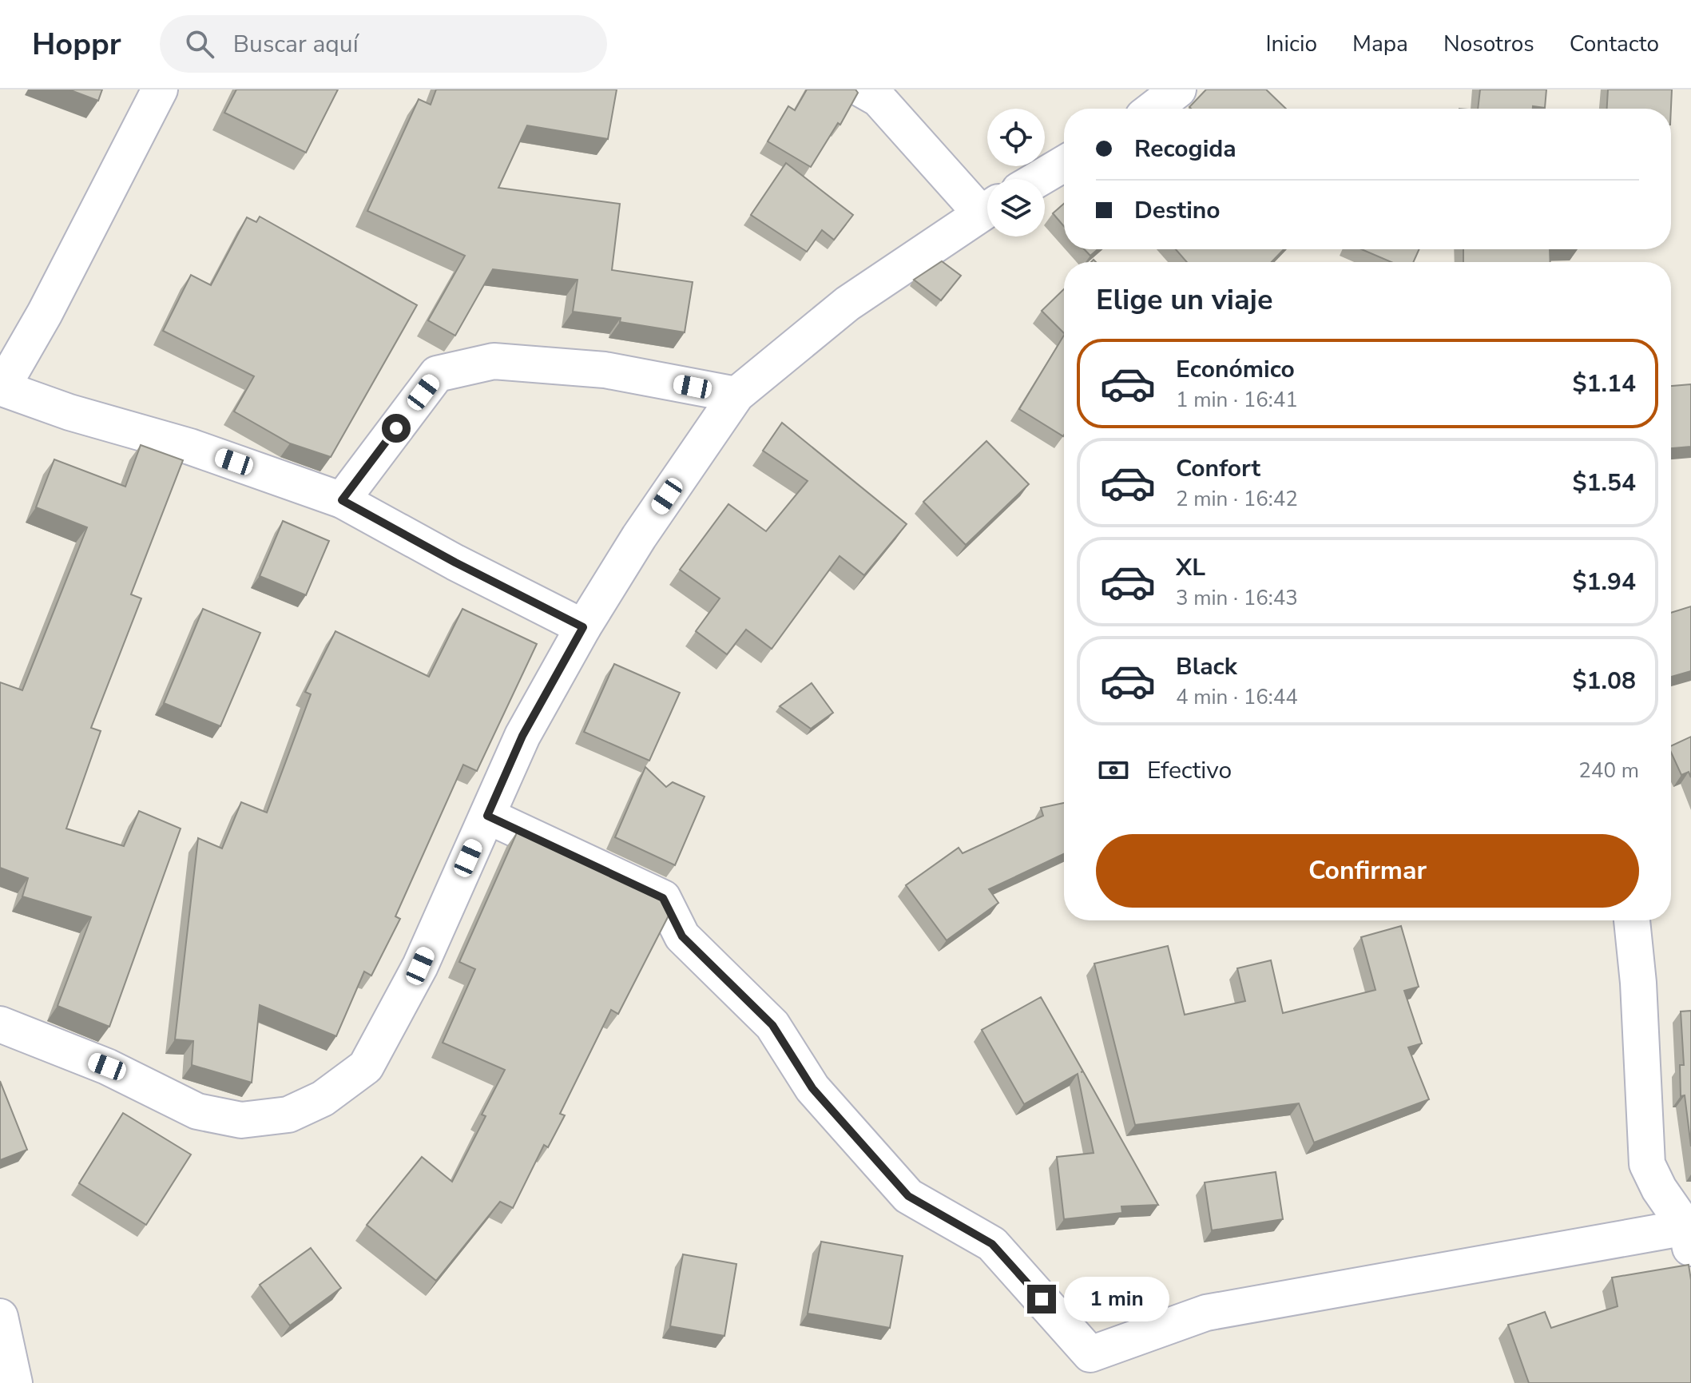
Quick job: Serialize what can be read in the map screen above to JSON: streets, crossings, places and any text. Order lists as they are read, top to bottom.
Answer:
{
  "page": {
    "header": "Hoppr",
    "search": "Buscar aquí",
    "nav": [
      "Inicio",
      "Mapa",
      "Nosotros",
      "Contacto"
    ],
    "banner": ["Recogida", "Destino"],
    "heading": "Elige un viaje",
    "list": [
      {
        "name": "Económico",
        "note": "1 min · 16:41",
        "value": "$1.14"
      },
      {
        "name": "Confort",
        "note": "2 min · 16:42",
        "value": "$1.54"
      },
      {
        "name": "XL",
        "note": "3 min · 16:43",
        "value": "$1.94"
      },
      {
        "name": "Black",
        "note": "4 min · 16:44",
        "value": "$1.08"
      }
    ],
    "pay": ["Efectivo", "240 m"],
    "buttons": "Confirmar",
    "bubble": "1 min"
  }
}
